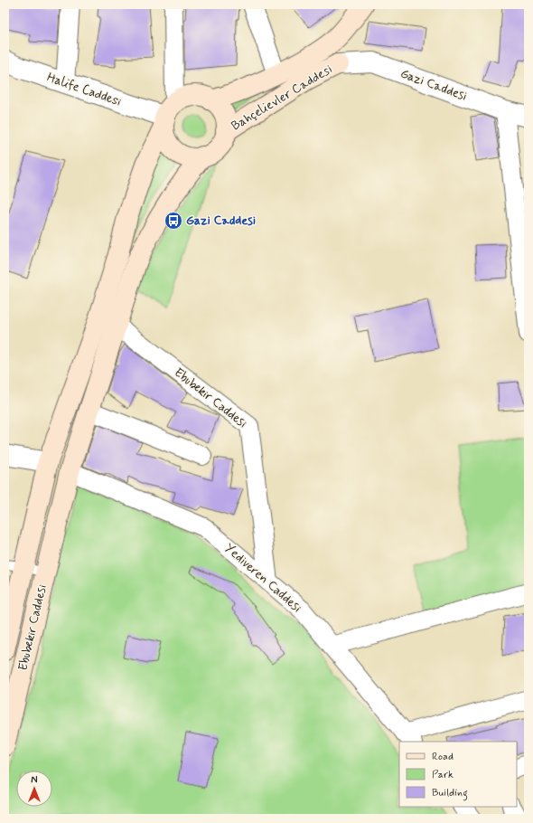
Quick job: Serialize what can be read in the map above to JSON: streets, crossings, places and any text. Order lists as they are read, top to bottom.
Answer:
{
  "streets": {
    "main road": ["Bahçelievler Caddesi", "Ebubekir Caddesi"],
    "street": ["Gazi Caddesi", "Halife Caddesi", "Yediveren Caddesi"]
  },
  "crossings": [
    ["Gazi Caddesi", "Bahçelievler Caddesi"],
    ["Halife Caddesi", "Bahçelievler Caddesi"],
    ["Halife Caddesi", "Ebubekir Caddesi"],
    ["Bahçelievler Caddesi", "Ebubekir Caddesi"],
    ["Ebubekir Caddesi", "Yediveren Caddesi"]
  ],
  "places": {
    "bus stop": ["Gazi Caddesi"]
  },
  "legend": ["Road", "Park", "Building"],
  "north": "top"
}
